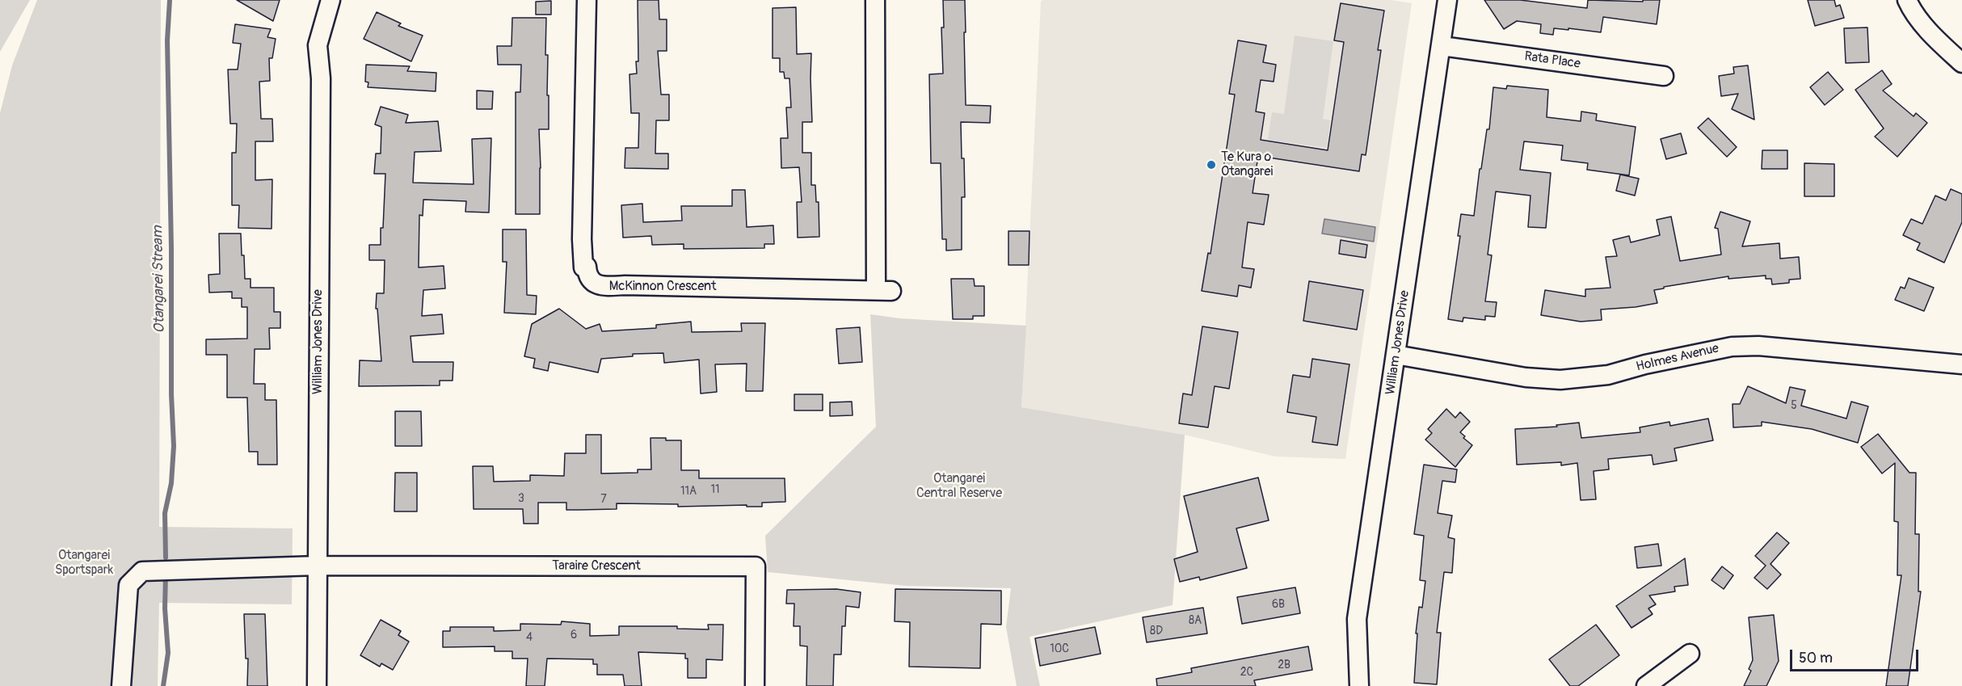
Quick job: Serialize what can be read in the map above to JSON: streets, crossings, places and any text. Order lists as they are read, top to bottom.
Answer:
{
  "streets": {
    "street": [
      "Rata Place",
      "McKinnon Crescent",
      "William Jones Drive",
      "Holmes Avenue",
      "Taraire Crescent"
    ]
  },
  "crossings": [
    ["Rata Place", "William Jones Drive"],
    ["William Jones Drive", "Holmes Avenue"],
    ["William Jones Drive", "Taraire Crescent"]
  ],
  "water": ["Otangarei Stream"],
  "parks": ["Otangarei Central Reserve", "Otangarei Sportspark"],
  "places": ["Te Kura o Otangarei"],
  "house_numbers": [
    "5",
    "11",
    "11A",
    "3",
    "7",
    "6B",
    "8A",
    "8D",
    "6",
    "4",
    "10C",
    "2B",
    "2C"
  ],
  "scale_bar": "50 m"
}
